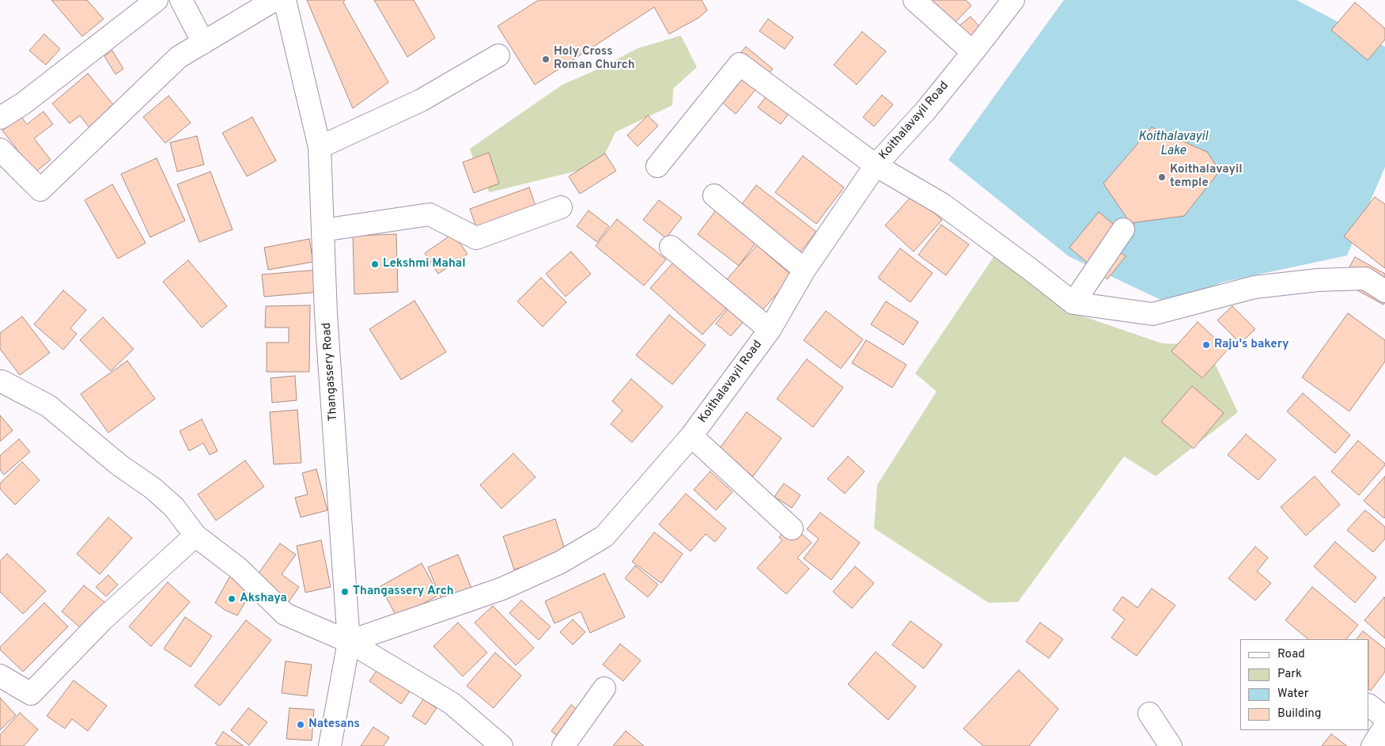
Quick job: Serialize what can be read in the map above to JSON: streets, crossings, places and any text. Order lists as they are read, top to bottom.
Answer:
{
  "streets": {
    "street": ["Koithalavayil Road", "Thangassery Road"]
  },
  "crossings": [
    ["Koithalavayil Road", "Thangassery Road"]
  ],
  "water": ["Koithalavayil Lake"],
  "places": [
    "Holy Cross Roman Church",
    "Koithalavayil temple",
    "Lekshmi Mahal",
    "Raju's bakery",
    "Thangassery Arch",
    "Akshaya",
    "Natesans"
  ],
  "legend": [
    "Road",
    "Park",
    "Water",
    "Building"
  ]
}
